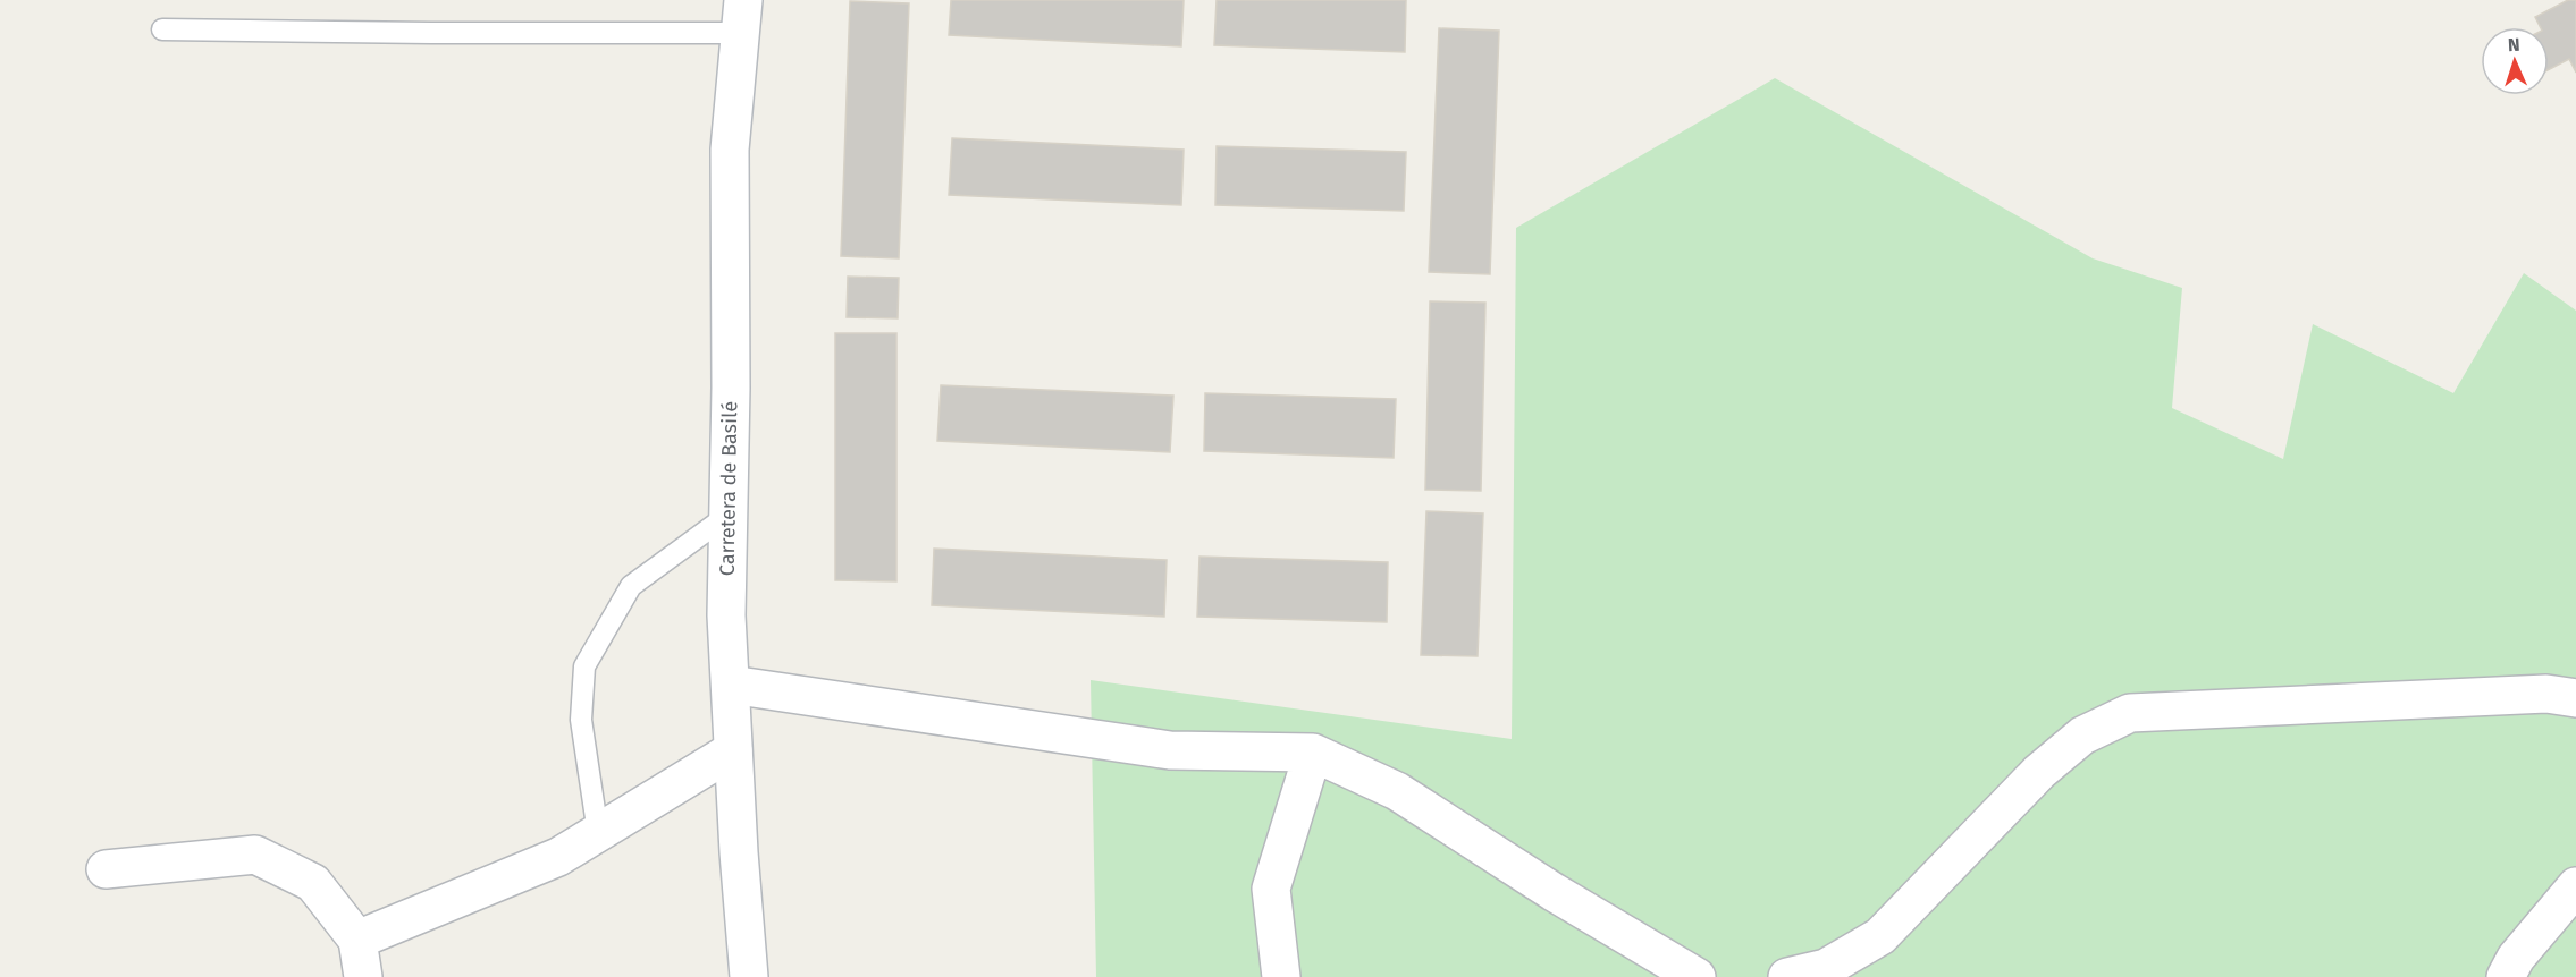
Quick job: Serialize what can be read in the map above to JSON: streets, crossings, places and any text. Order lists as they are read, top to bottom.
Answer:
{
  "streets": {
    "street": ["Carretera de Basilé"]
  },
  "north": "top"
}
